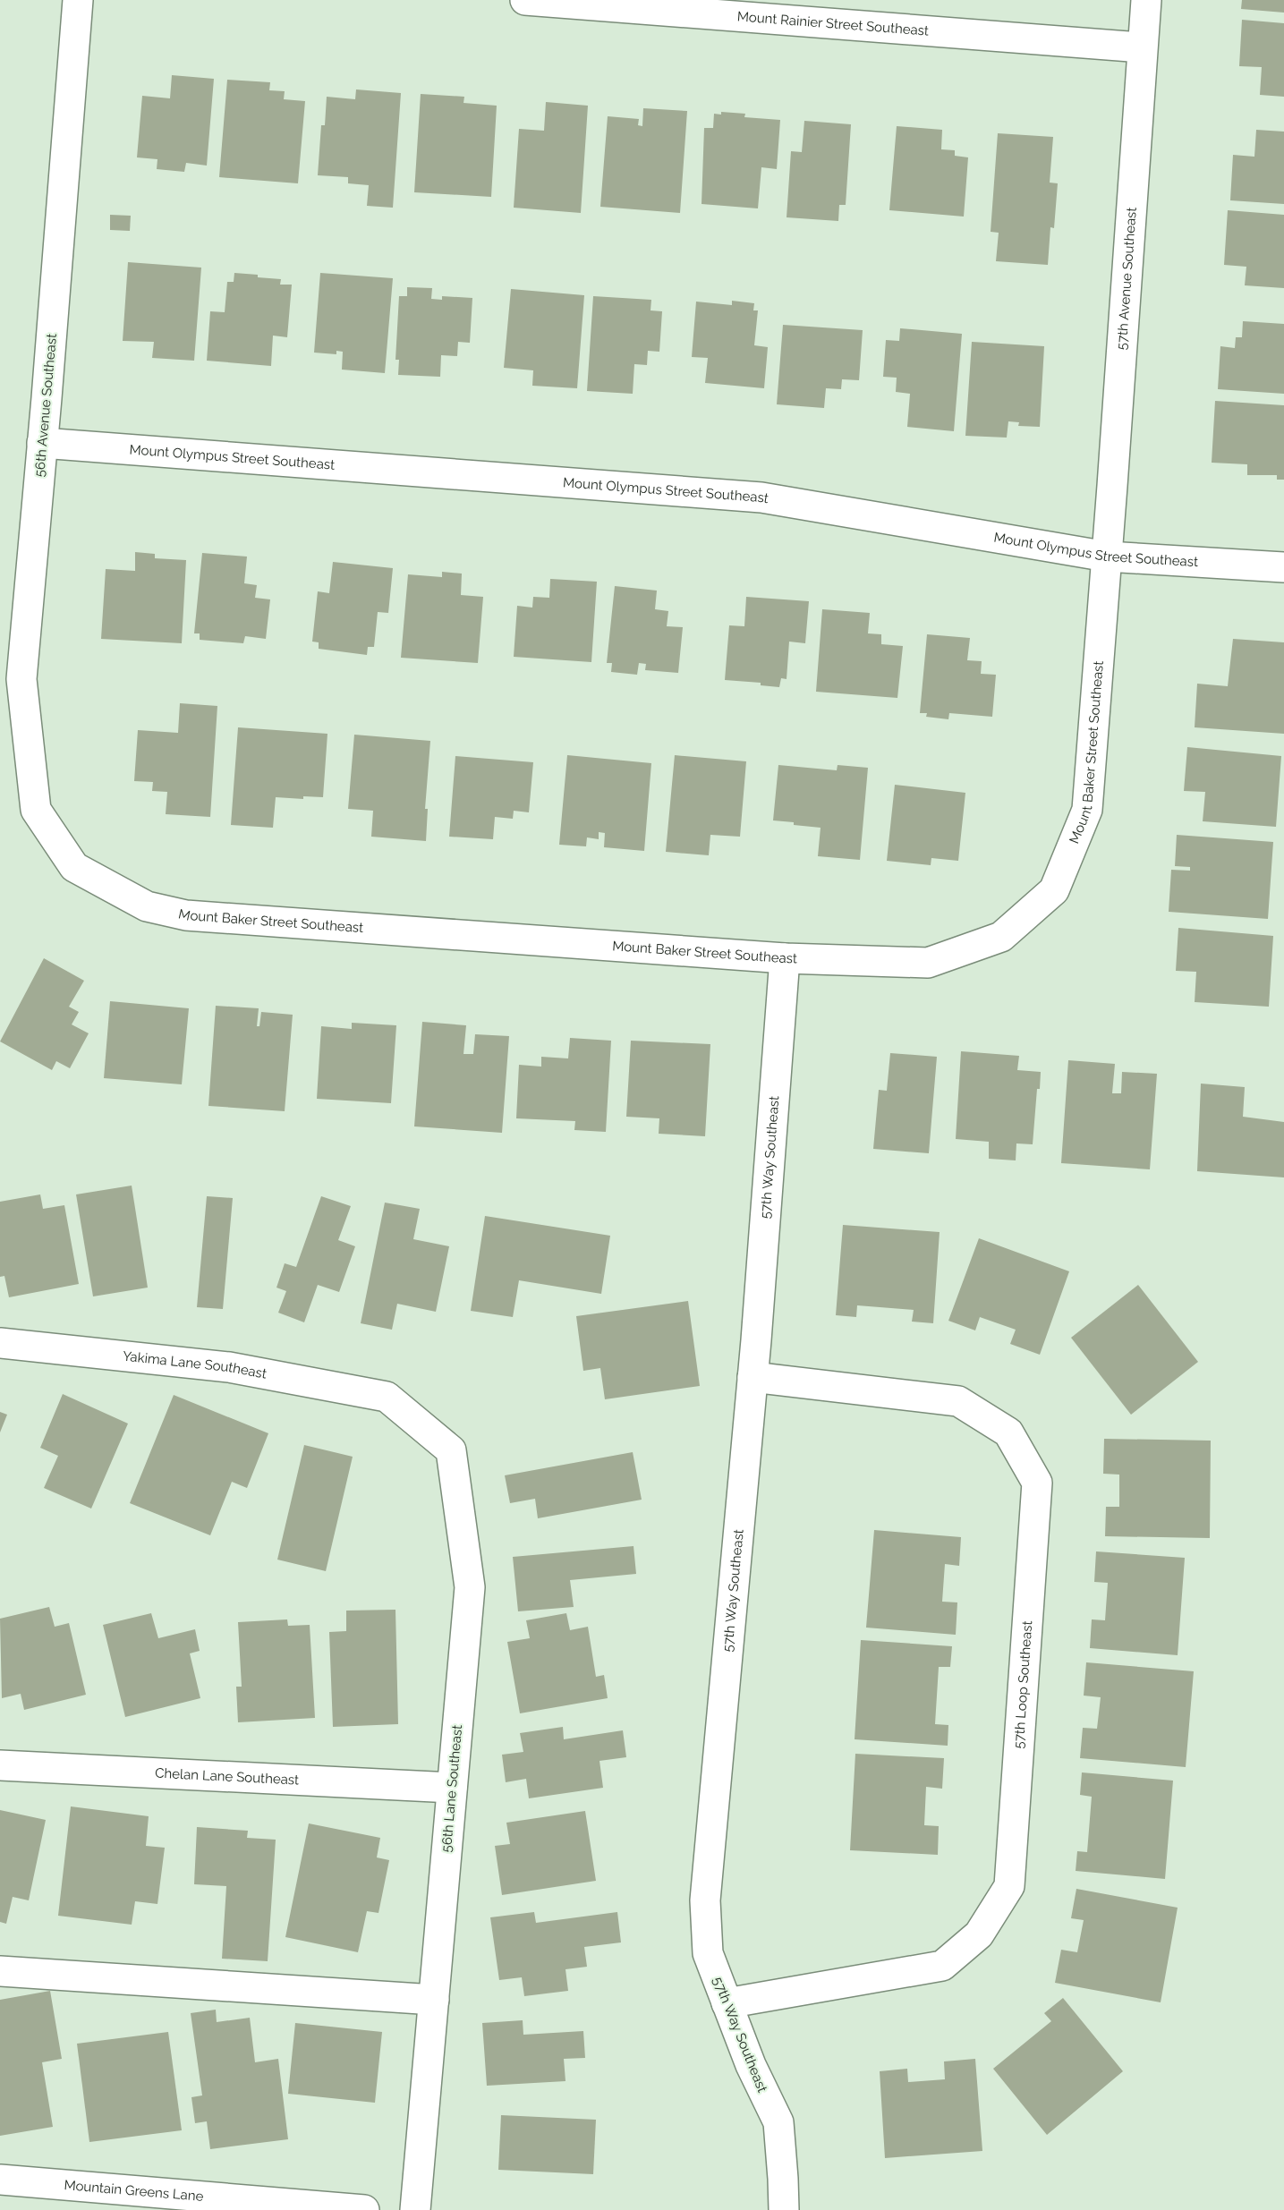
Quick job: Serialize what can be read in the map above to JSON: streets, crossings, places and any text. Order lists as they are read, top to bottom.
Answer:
{
  "streets": {
    "street": [
      "Mount Rainier Street Southeast",
      "57th Avenue Southeast",
      "56th Avenue Southeast",
      "Mount Olympus Street Southeast",
      "Mount Baker Street Southeast",
      "57th Way Southeast",
      "Yakima Lane Southeast",
      "57th Loop Southeast",
      "Chelan Lane Southeast",
      "56th Lane Southeast",
      "Mountain Greens Lane"
    ]
  },
  "crossings": [
    ["Mount Rainier Street Southeast", "57th Avenue Southeast"],
    ["57th Avenue Southeast", "Mount Olympus Street Southeast"],
    ["57th Avenue Southeast", "Mount Baker Street Southeast"],
    ["56th Avenue Southeast", "Mount Olympus Street Southeast"],
    ["56th Avenue Southeast", "Mount Baker Street Southeast"],
    ["Mount Olympus Street Southeast", "Mount Baker Street Southeast"],
    ["Mount Baker Street Southeast", "57th Way Southeast"],
    ["57th Way Southeast", "57th Loop Southeast"],
    ["Yakima Lane Southeast", "56th Lane Southeast"],
    ["Chelan Lane Southeast", "56th Lane Southeast"]
  ]
}
